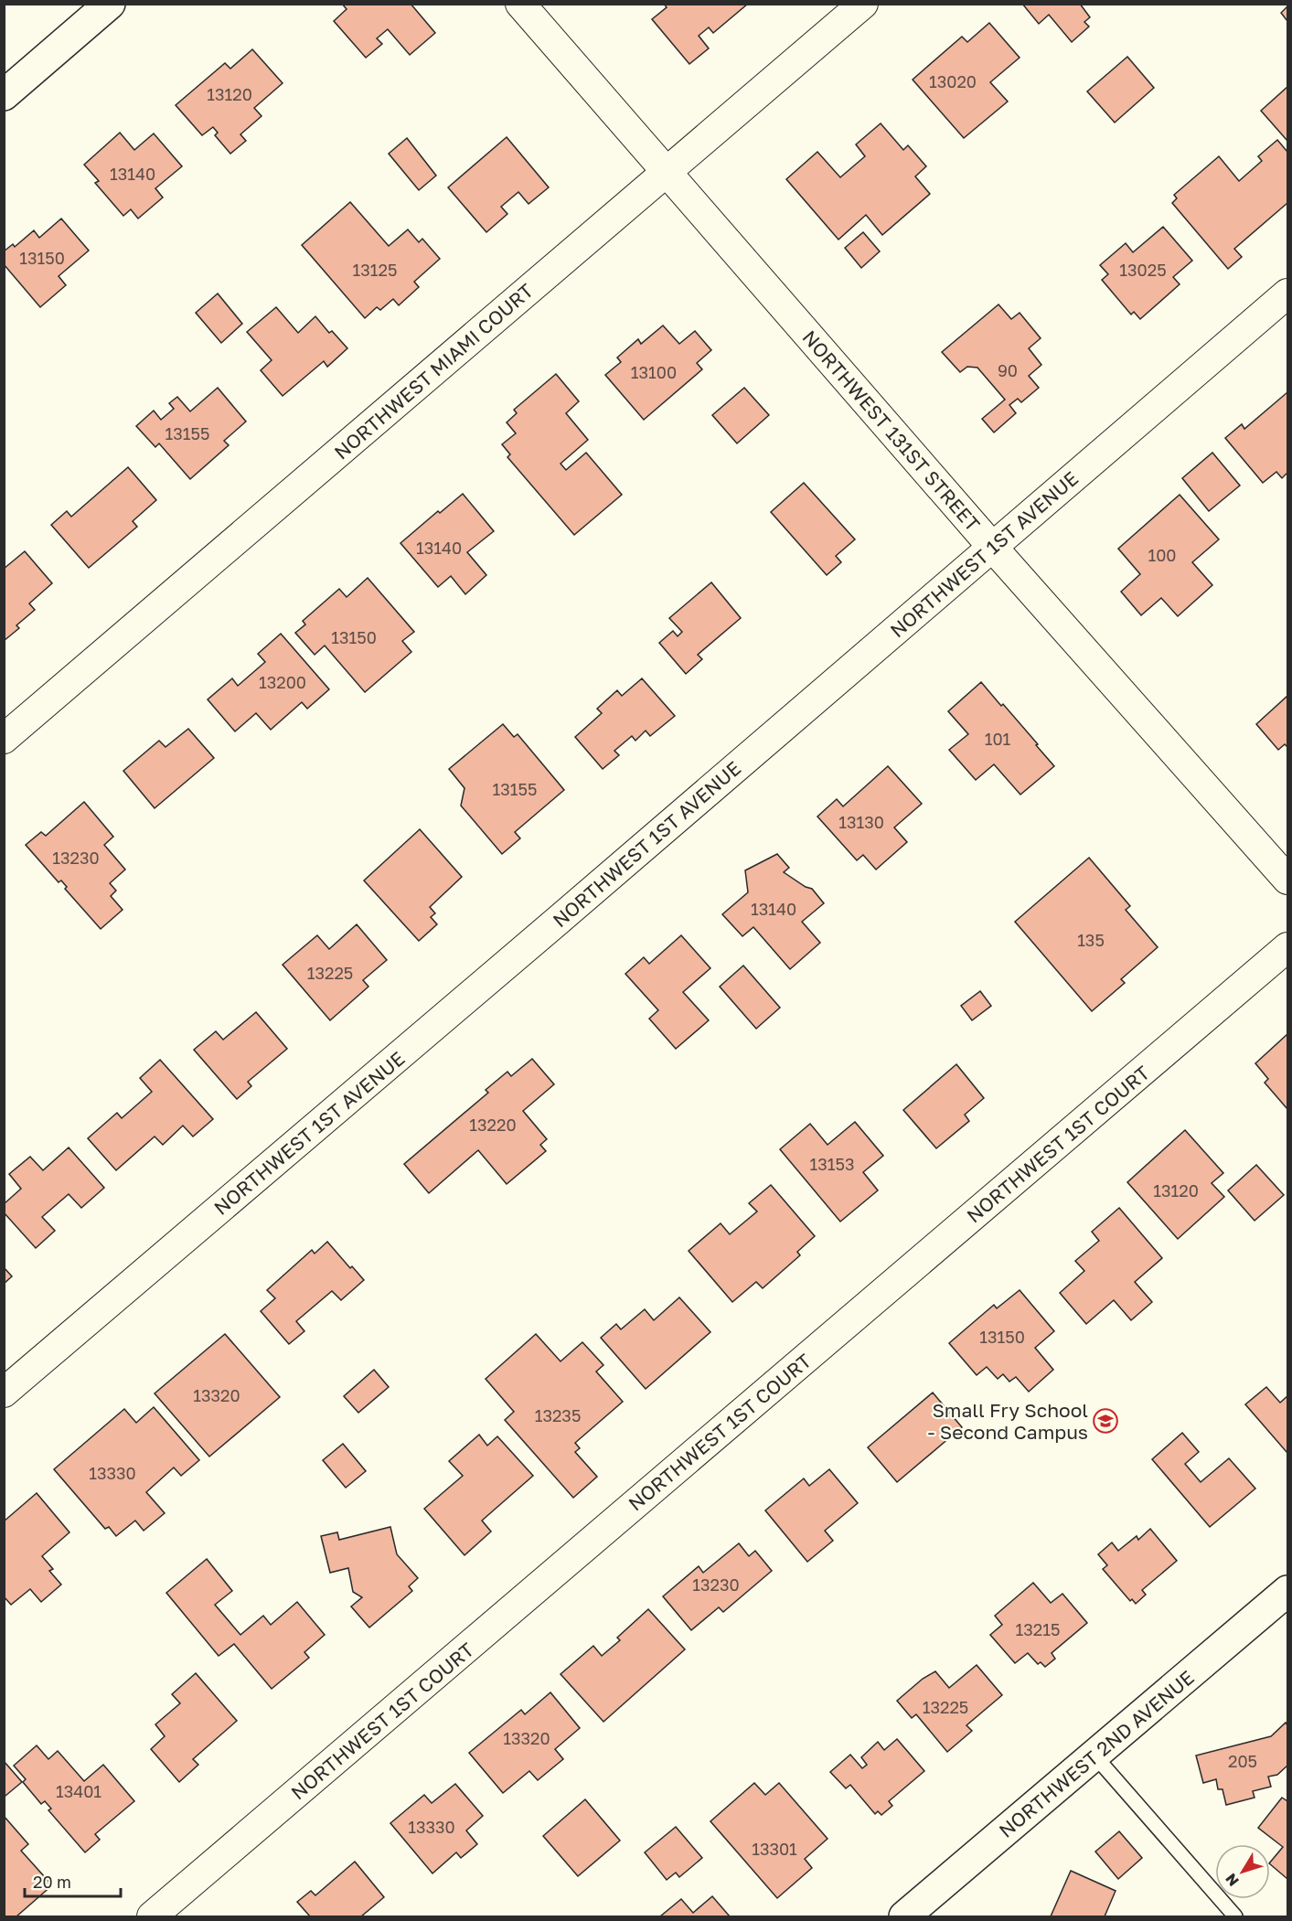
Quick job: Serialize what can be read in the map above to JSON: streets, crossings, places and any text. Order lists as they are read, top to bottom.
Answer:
{
  "streets": {
    "street": [
      "NORTHWEST MIAMI COURT",
      "NORTHWEST 131ST STREET",
      "NORTHWEST 1ST AVENUE",
      "NORTHWEST 1ST COURT",
      "NORTHWEST 2ND AVENUE"
    ]
  },
  "crossings": [
    ["NORTHWEST MIAMI COURT", "NORTHWEST 131ST STREET"],
    ["NORTHWEST 131ST STREET", "NORTHWEST 1ST AVENUE"]
  ],
  "places": {
    "school or university": ["Small Fry School - Second Campus"]
  },
  "house_numbers": [
    "13020",
    "13120",
    "13140",
    "13150",
    "13125",
    "13025",
    "90",
    "13100",
    "13155",
    "13140",
    "100",
    "13150",
    "13200",
    "101",
    "13155",
    "13130",
    "13230",
    "13140",
    "135",
    "13225",
    "13220",
    "13153",
    "13120",
    "13150",
    "13320",
    "13235",
    "13330",
    "13230",
    "13215",
    "13225",
    "13320",
    "205",
    "13401",
    "13330",
    "13301"
  ],
  "scale_bar": "20 m",
  "north": "bottom left"
}
